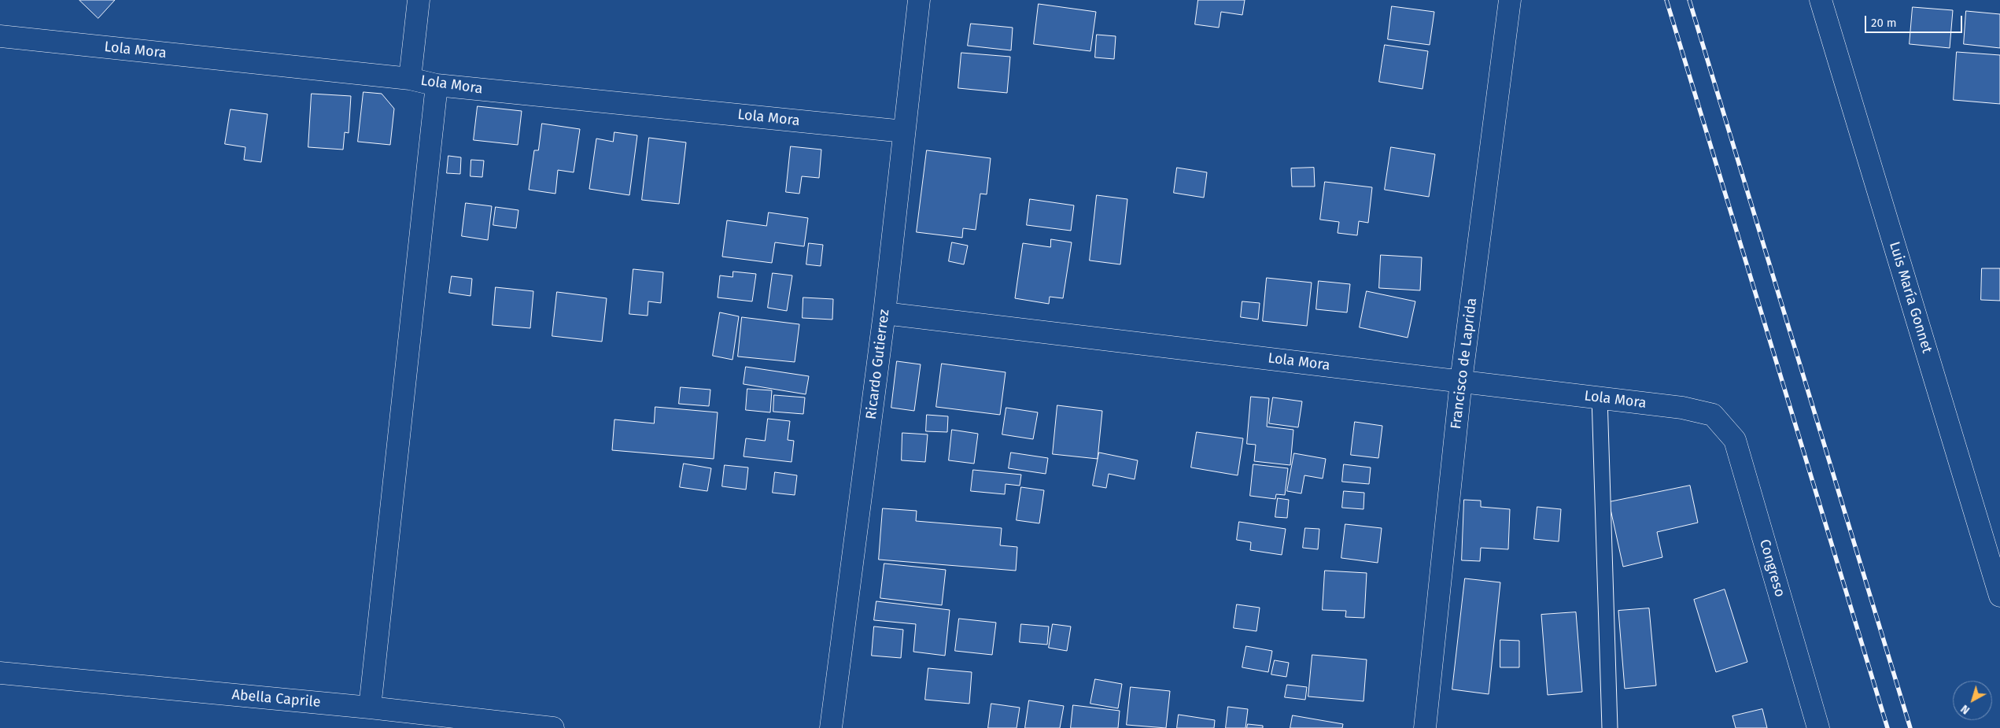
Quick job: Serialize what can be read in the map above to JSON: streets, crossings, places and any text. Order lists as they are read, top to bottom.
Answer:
{
  "streets": {
    "street": [
      "Lola Mora",
      "Luis María Gonnet",
      "Francisco de Laprida",
      "Ricardo Gutierrez",
      "Congreso",
      "Abella Caprile"
    ]
  },
  "crossings": [
    ["Lola Mora", "Francisco de Laprida"],
    ["Lola Mora", "Ricardo Gutierrez"],
    ["Lola Mora", "Congreso"]
  ],
  "scale_bar": "20 m",
  "north": "bottom left"
}
